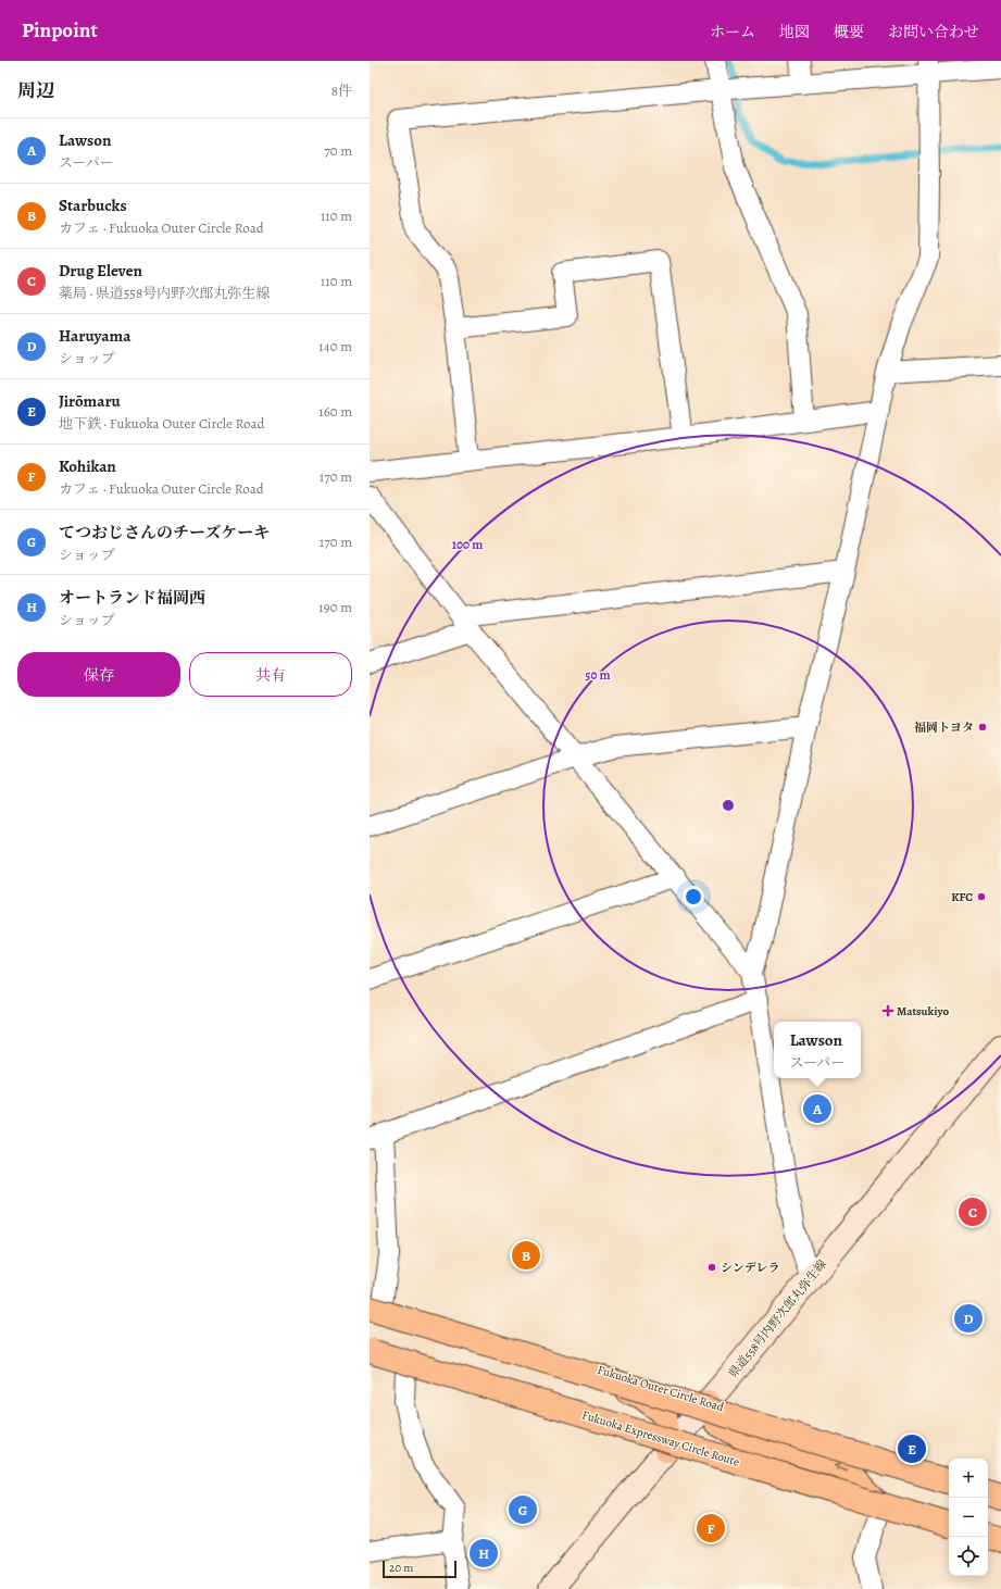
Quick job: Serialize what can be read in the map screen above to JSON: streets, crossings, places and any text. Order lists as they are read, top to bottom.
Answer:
{
  "streets": {
    "highway": ["Fukuoka Outer Circle Road", "Fukuoka Expressway Circle Route"],
    "main road": ["県道558号内野次郎丸弥生線"]
  },
  "crossings": [
    ["県道558号内野次郎丸弥生線", "Fukuoka Outer Circle Road"]
  ],
  "places": {
    "other": ["福岡トヨタ", "KFC", "シンデレラ"],
    "health": ["Matsukiyo"]
  },
  "scale_bar": "20 m",
  "page": {
    "header": "Pinpoint",
    "nav": [
      "ホーム",
      "地図",
      "概要",
      "お問い合わせ"
    ],
    "heading": ["周辺", "8件"],
    "list": [
      {
        "mark": "A",
        "name": "Lawson",
        "note": "スーパー",
        "value": "70 m"
      },
      {
        "mark": "B",
        "name": "Starbucks",
        "note": "カフェ · Fukuoka Outer Circle Road",
        "value": "110 m"
      },
      {
        "mark": "C",
        "name": "Drug Eleven",
        "note": "薬局 · 県道558号内野次郎丸弥生線",
        "value": "110 m"
      },
      {
        "mark": "D",
        "name": "Haruyama",
        "note": "ショップ",
        "value": "140 m"
      },
      {
        "mark": "E",
        "name": "Jirōmaru",
        "note": "地下鉄 · Fukuoka Outer Circle Road",
        "value": "160 m"
      },
      {
        "mark": "F",
        "name": "Kohikan",
        "note": "カフェ · Fukuoka Outer Circle Road",
        "value": "170 m"
      },
      {
        "mark": "G",
        "name": "てつおじさんのチーズケーキ",
        "note": "ショップ",
        "value": "170 m"
      },
      {
        "mark": "H",
        "name": "オートランド福岡西",
        "note": "ショップ",
        "value": "190 m"
      }
    ],
    "buttons": ["保存", "共有"],
    "popup": ["Lawson", "スーパー"],
    "pins": [
      "A",
      "C",
      "B",
      "D",
      "E",
      "G",
      "F",
      "H"
    ],
    "map_buttons": ["+", "−"],
    "scale": "20 m"
  },
  "rings": ["100 m", "50 m"]
}
